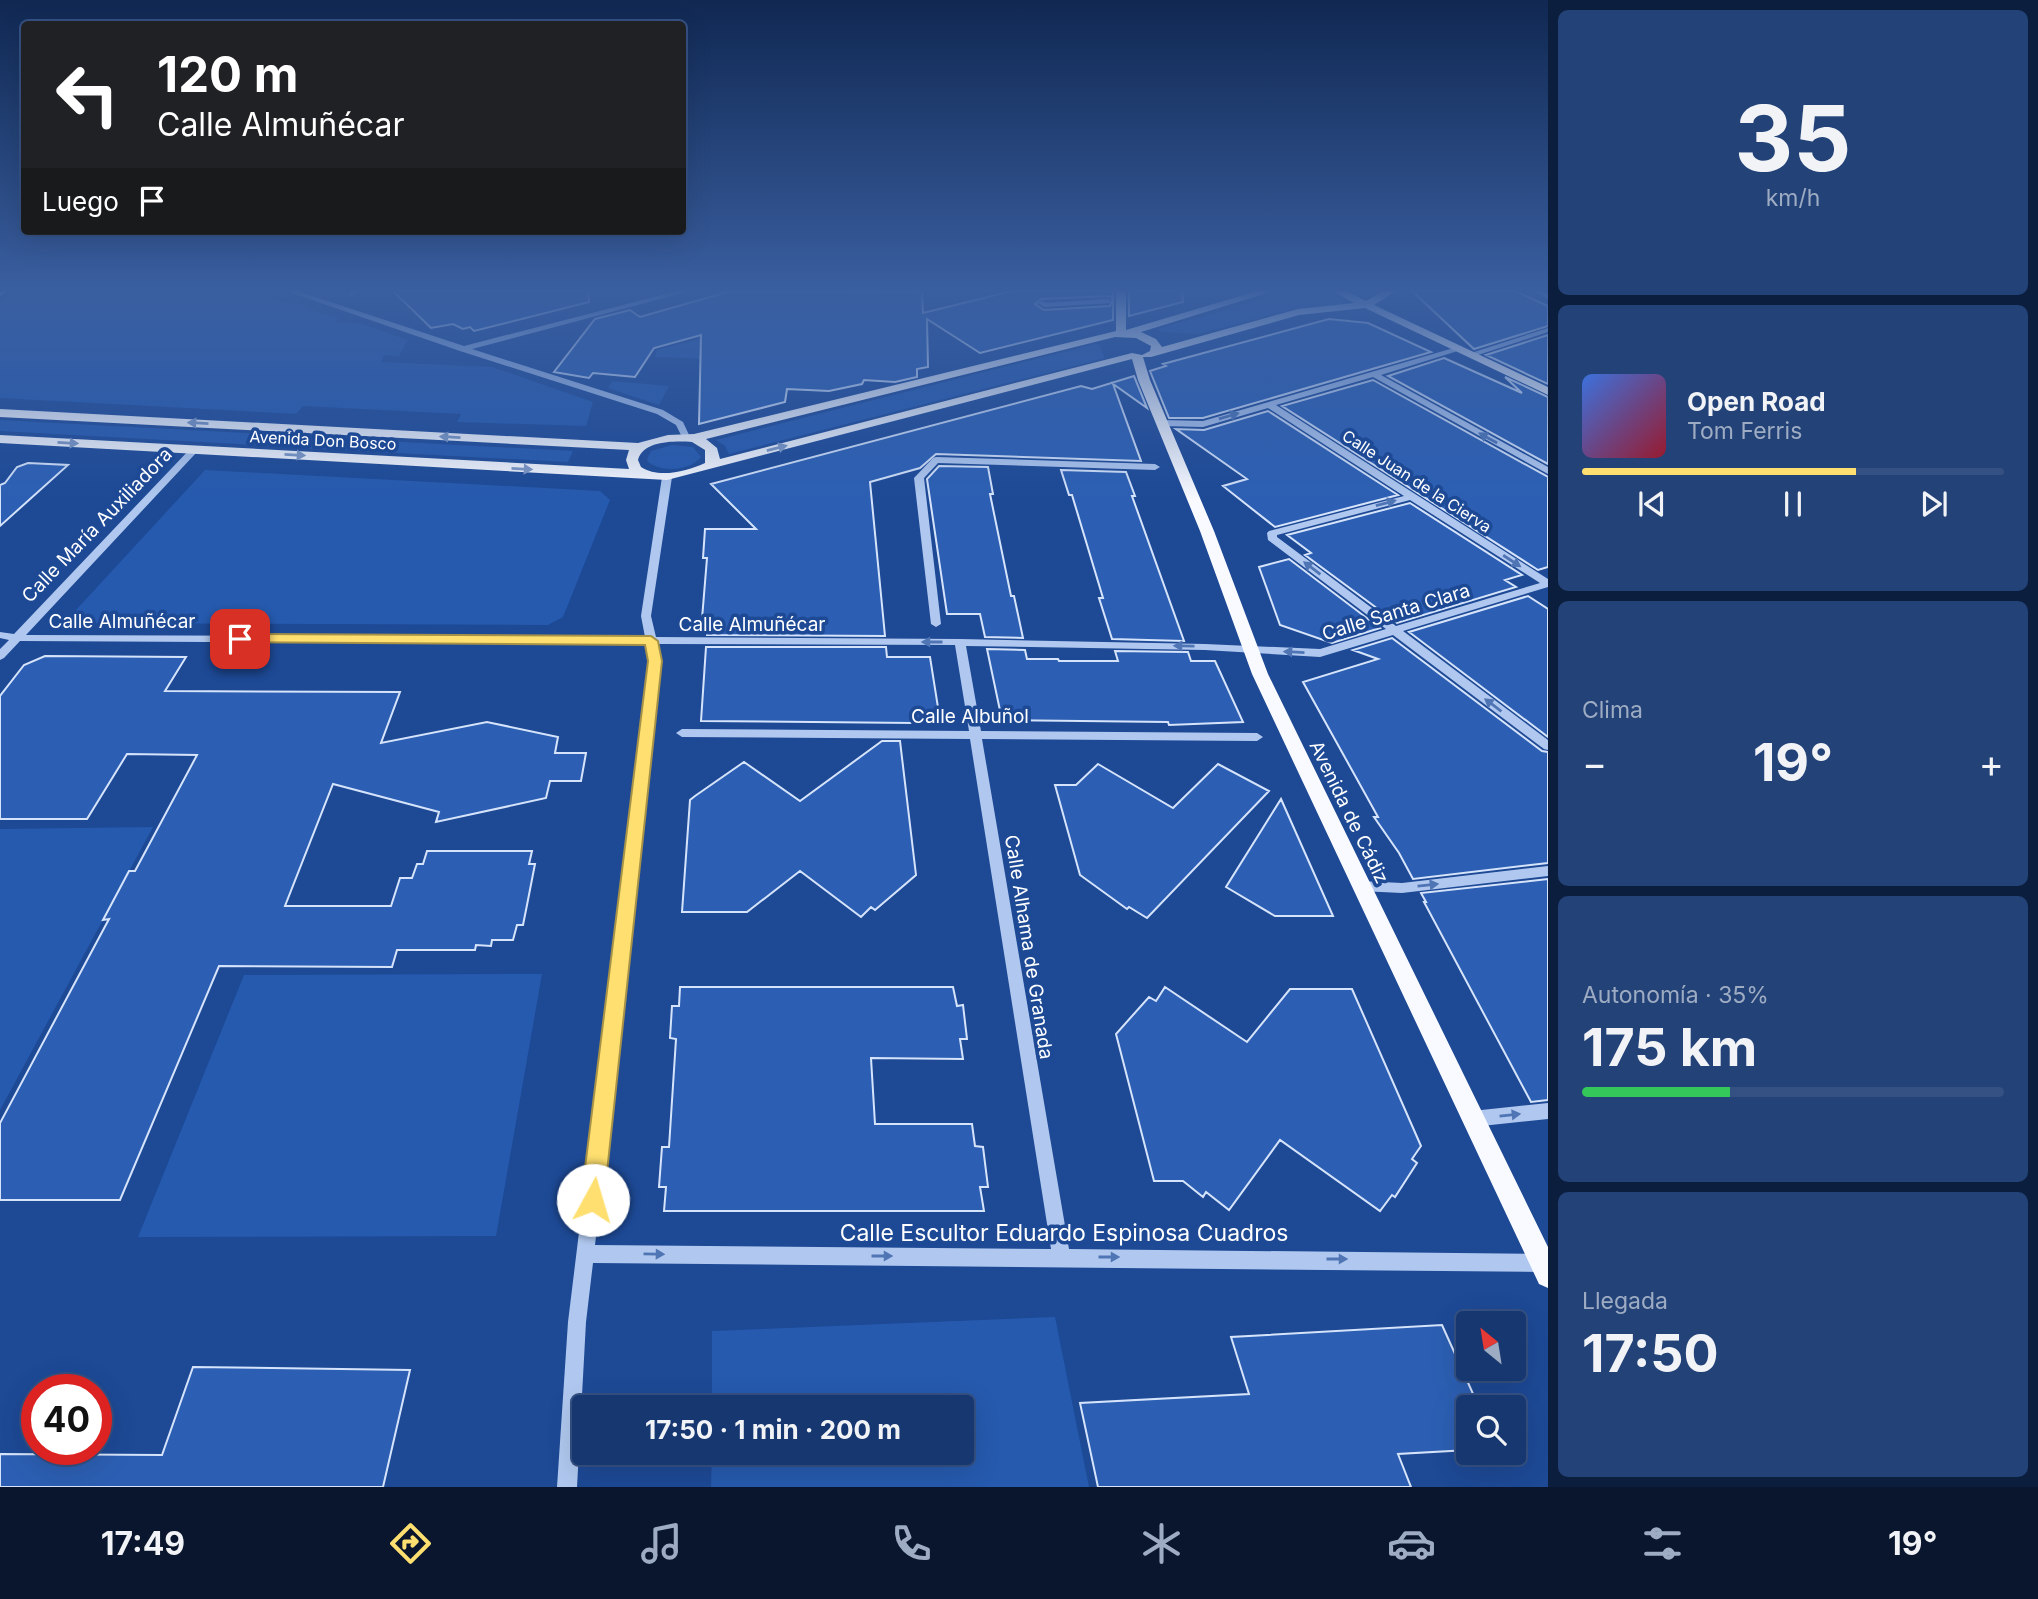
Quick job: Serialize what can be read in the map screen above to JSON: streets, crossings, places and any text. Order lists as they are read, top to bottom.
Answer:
{
  "streets": {
    "main road": ["Avenida Don Bosco", "Avenida de Cádiz"],
    "street": [
      "Calle Juan de la Cierva",
      "Calle María Auxiliadora",
      "Calle Santa Clara",
      "Calle Almuñécar",
      "Calle Albuñol",
      "Calle Alhama de Granada",
      "Calle Escultor Eduardo Espinosa Cuadros"
    ]
  },
  "crossings": [
    ["Avenida Don Bosco", "Calle María Auxiliadora"],
    ["Calle Juan de la Cierva", "Calle Santa Clara"],
    ["Calle María Auxiliadora", "Calle Almuñécar"],
    ["Calle Santa Clara", "Calle Almuñécar"],
    ["Calle Santa Clara", "Avenida de Cádiz"],
    ["Calle Almuñécar", "Avenida de Cádiz"],
    ["Calle Almuñécar", "Calle Alhama de Granada"],
    ["Calle Albuñol", "Calle Alhama de Granada"],
    ["Avenida de Cádiz", "Calle Escultor Eduardo Espinosa Cuadros"],
    ["Calle Alhama de Granada", "Calle Escultor Eduardo Espinosa Cuadros"]
  ],
  "one_way": ["Calle Santa Clara", "Calle Almuñécar", "Calle Escultor Eduardo Espinosa Cuadros"],
  "north": "top left",
  "page": {
    "tile": [
      ["35", "km/h"],
      "Clima",
      ["Autonomía · 35%", "175 km"],
      ["Llegada", "17:50"]
    ],
    "turn": ["120 m", "Calle Almuñécar"],
    "then": "Luego",
    "song": ["Open Road", "Tom Ferris"],
    "heat": ["−", "19°", "+"],
    "limit": "40",
    "trip": "17:50 · 1 min · 200 m",
    "tabs": ["17:49", "19°"]
  }
}
